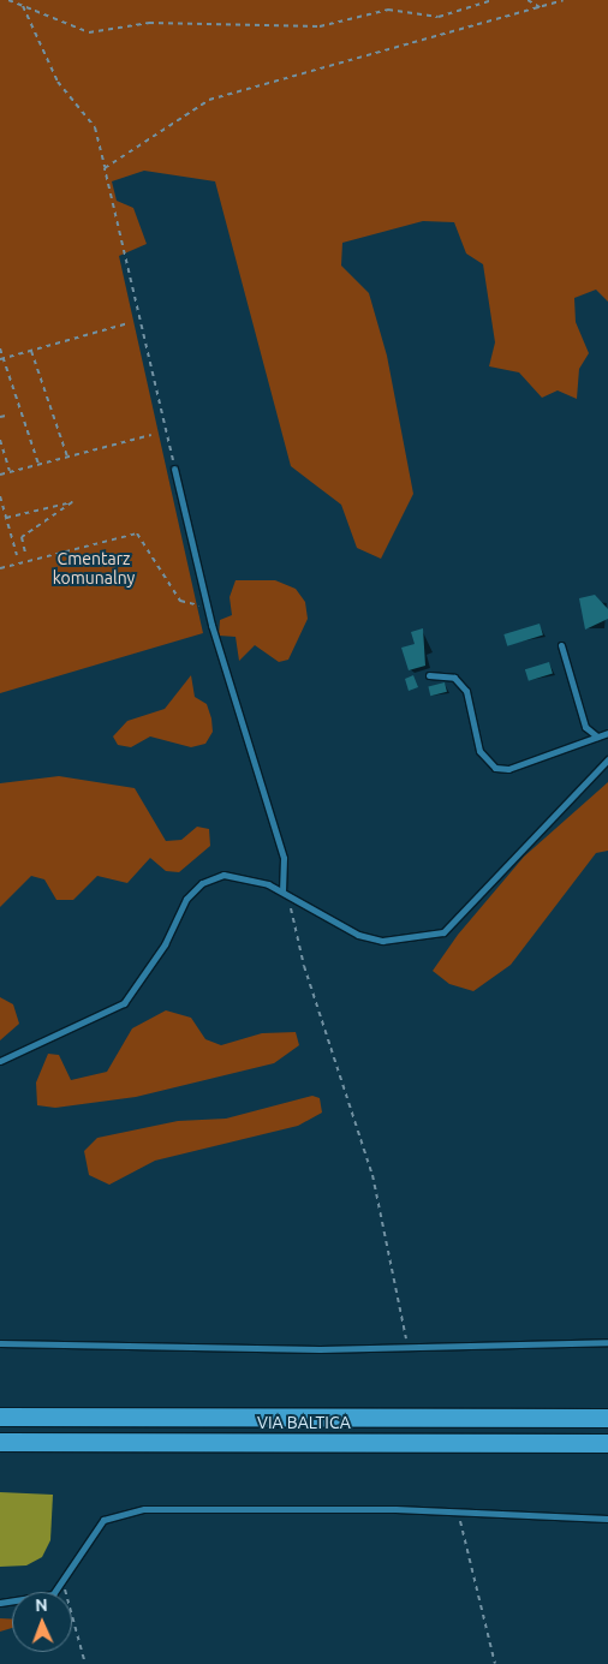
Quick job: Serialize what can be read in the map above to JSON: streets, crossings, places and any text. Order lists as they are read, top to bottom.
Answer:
{
  "streets": {
    "highway": ["VIA BALTICA"]
  },
  "parks": ["Cmentarz komunalny"],
  "north": "top"
}
